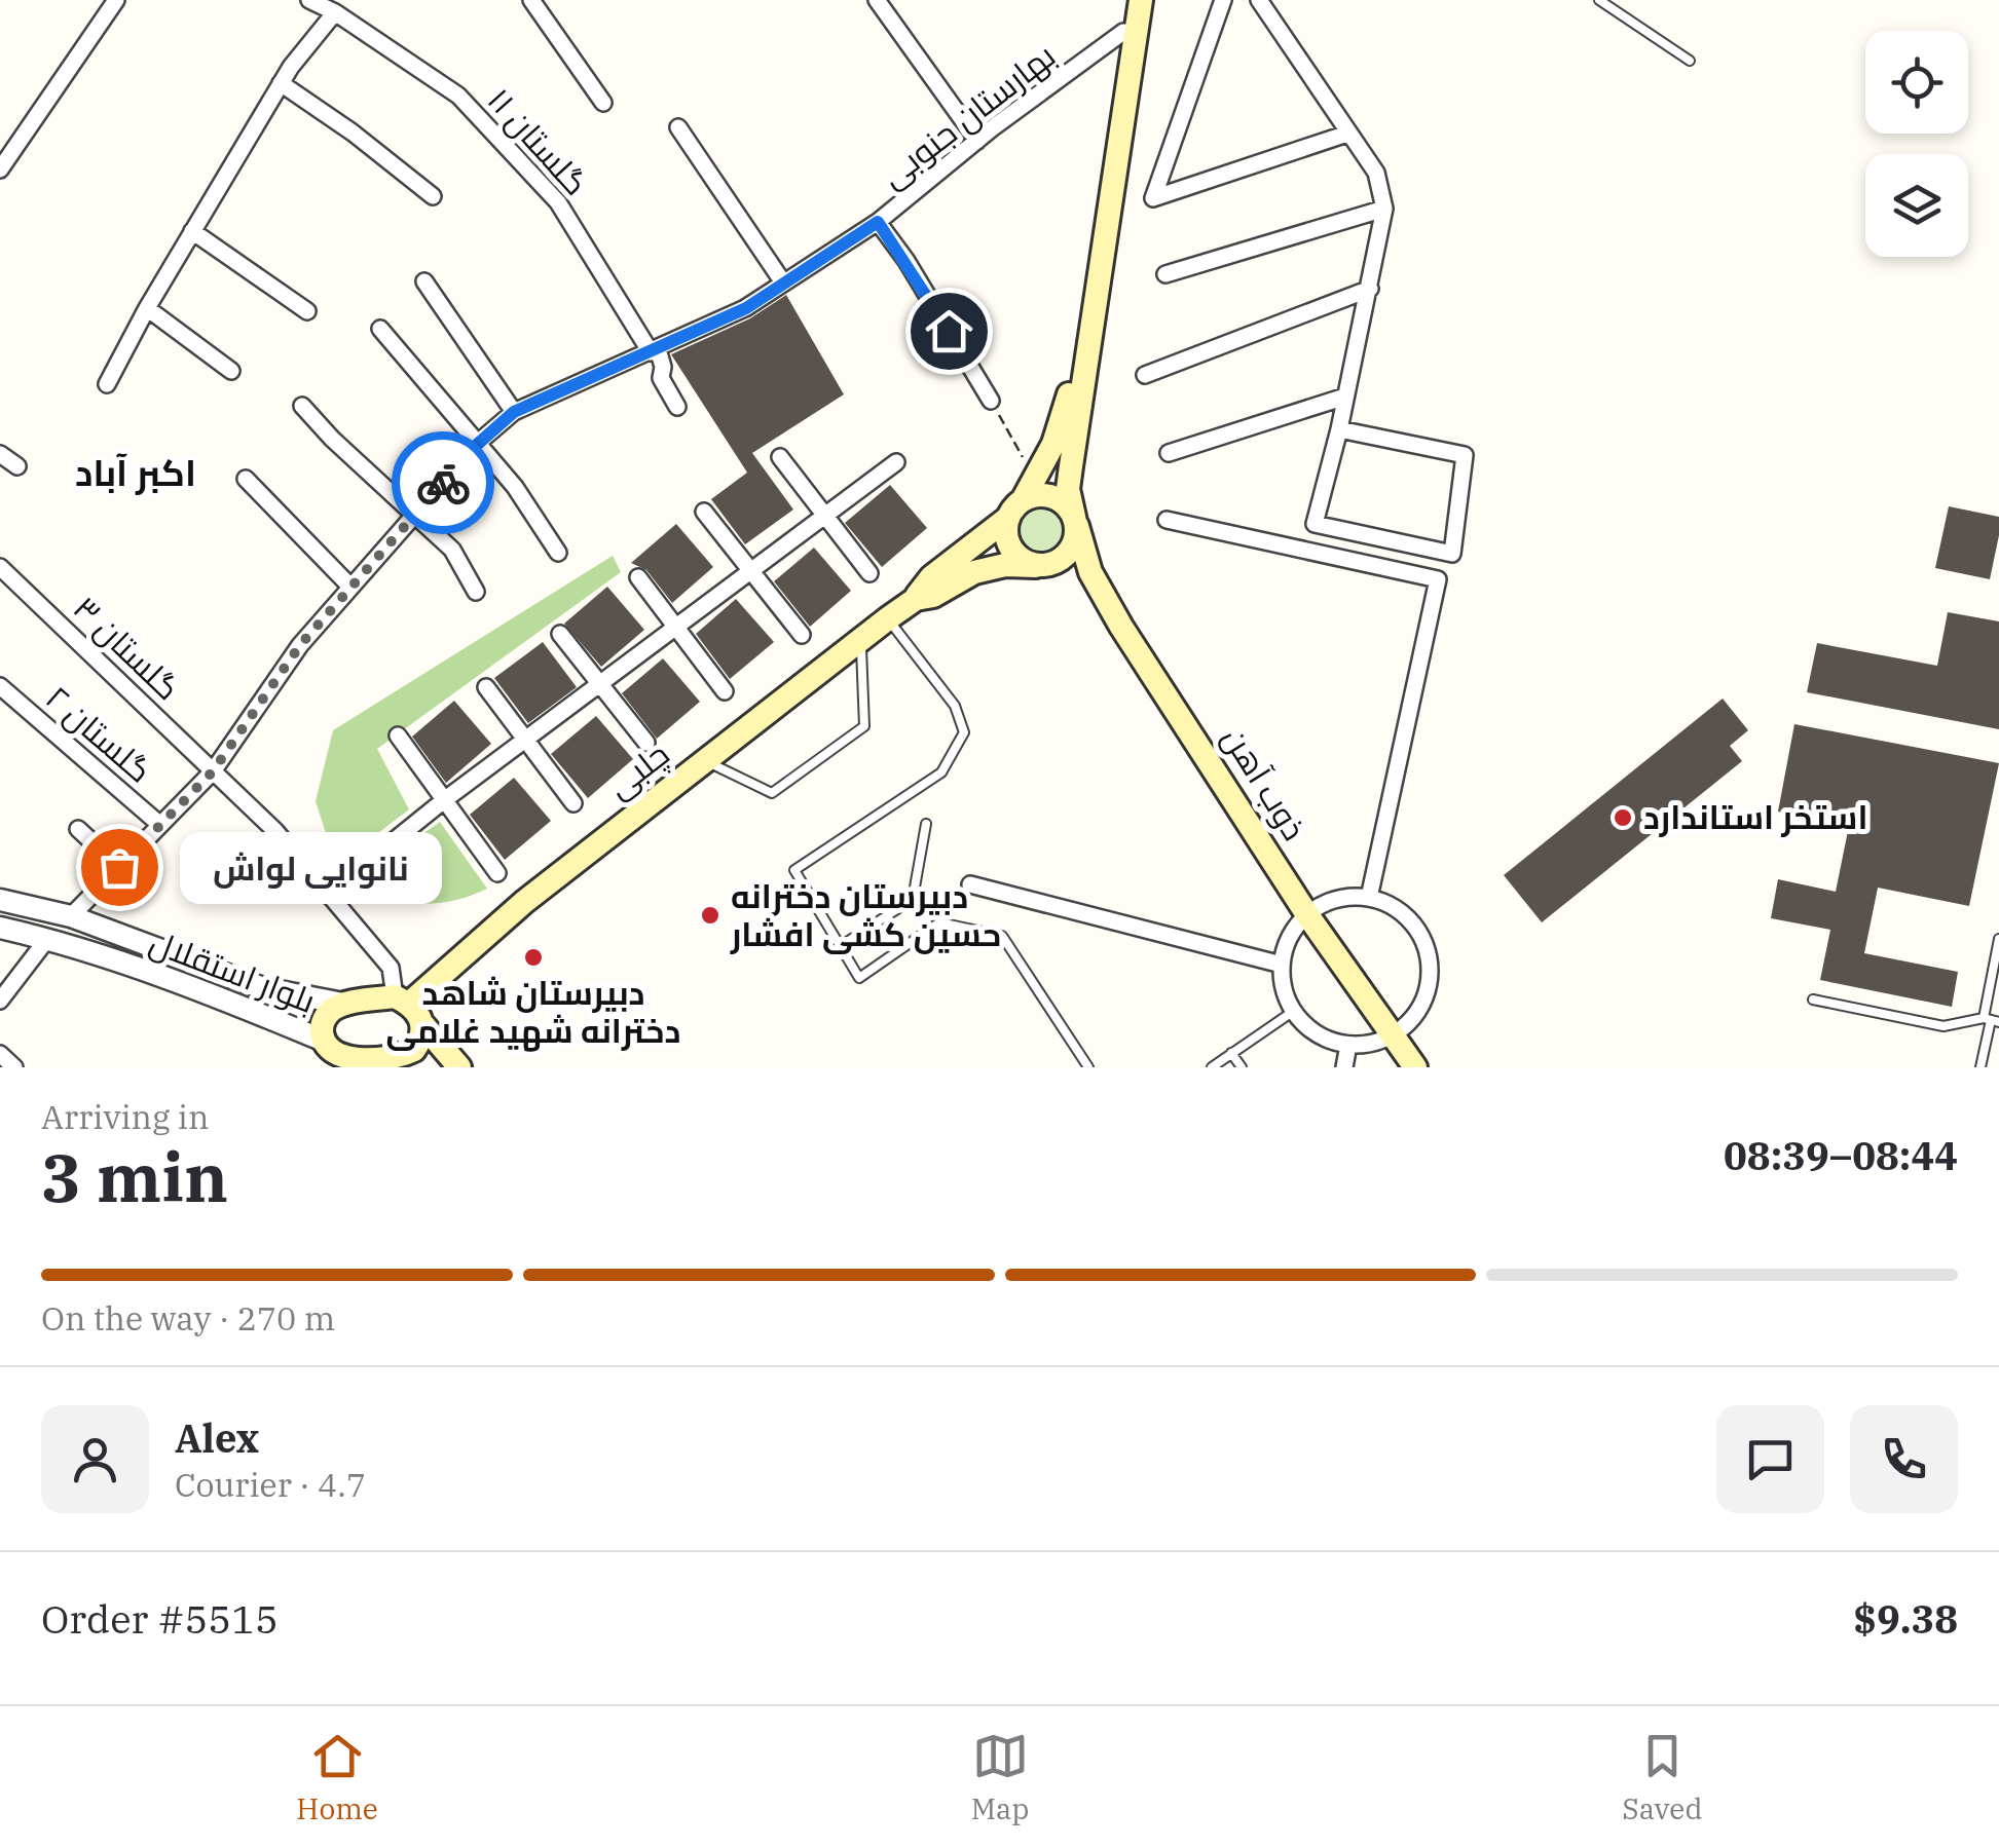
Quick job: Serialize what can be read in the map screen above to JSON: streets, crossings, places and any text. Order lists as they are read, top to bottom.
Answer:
{
  "streets": {
    "main road": ["چلبی", "ذوب آهن"],
    "street": [
      "بهارستان جنوبی",
      "گلستان ۱۱",
      "گلستان ۳",
      "گلستان ۲",
      "بلوار استقلال"
    ]
  },
  "crossings": [
    ["بهارستان جنوبی", "گلستان ۱۱"],
    ["بهارستان جنوبی", "گلستان ۳"],
    ["بهارستان جنوبی", "گلستان ۲"],
    ["بهارستان جنوبی", "ذوب آهن"],
    ["بهارستان جنوبی", "بلوار استقلال"],
    ["گلستان ۳", "چلبی"]
  ],
  "districts": ["اکبر آباد"],
  "places": [
    "استخر استاندارد",
    "نانوایی لواش",
    "دبیرستان دخترانه حسین کشی افشار",
    "دبیرستان شاهد دخترانه شهید غلامی"
  ],
  "page": {
    "bubble": "نانوایی لواش",
    "heading": ["3 min", "Arriving in", "08:39–08:44"],
    "panel": [
      "Alex",
      "Courier · 4.7",
      "Order #5515",
      "$9.38"
    ],
    "bar": "On the way · 270 m",
    "tabs": ["Home", "Map", "Saved"]
  }
}
